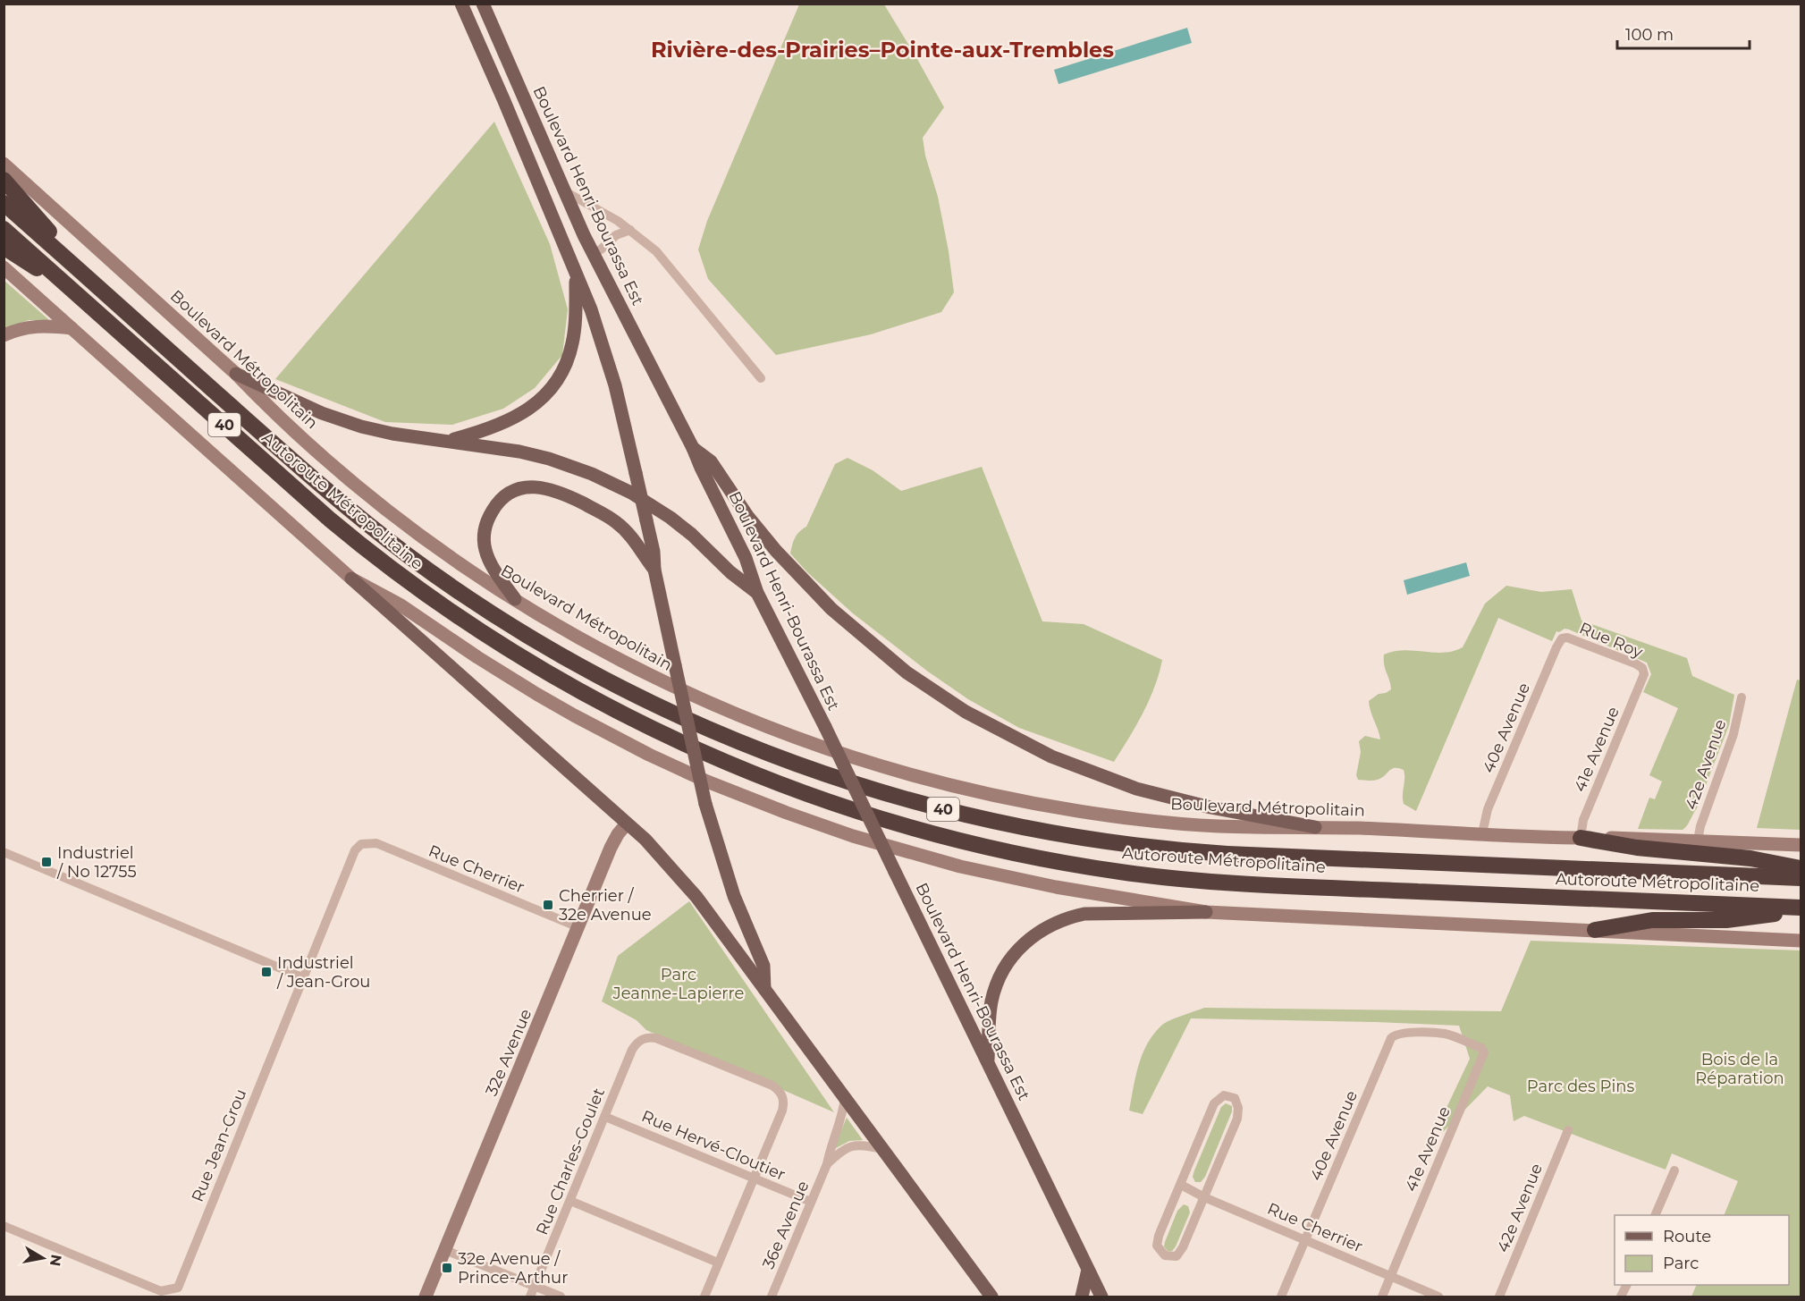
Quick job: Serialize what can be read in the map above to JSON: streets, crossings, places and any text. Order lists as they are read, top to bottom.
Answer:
{
  "streets": {
    "highway": ["40", "Autoroute Métropolitaine"],
    "main road": ["Boulevard Henri-Bourassa Est", "Boulevard Métropolitain", "32e Avenue"],
    "street": [
      "Rue Roy",
      "40e Avenue",
      "41e Avenue",
      "42e Avenue",
      "Rue Cherrier",
      "Rue Jean-Grou",
      "Rue Hervé-Cloutier",
      "Rue Charles-Goulet",
      "36e Avenue"
    ]
  },
  "crossings": [
    ["Boulevard Métropolitain", "40e Avenue"],
    ["Boulevard Métropolitain", "41e Avenue"],
    ["Boulevard Métropolitain", "42e Avenue"],
    ["Rue Roy", "40e Avenue"],
    ["Rue Roy", "41e Avenue"],
    ["40e Avenue", "41e Avenue"],
    ["40e Avenue", "Rue Cherrier"],
    ["41e Avenue", "Rue Cherrier"],
    ["Rue Cherrier", "32e Avenue"],
    ["Rue Cherrier", "Rue Jean-Grou"],
    ["Rue Hervé-Cloutier", "Rue Charles-Goulet"],
    ["Rue Hervé-Cloutier", "36e Avenue"]
  ],
  "districts": ["Rivière-des-Prairies–Pointe-aux-Trembles"],
  "parks": ["Parc Jeanne-Lapierre", "Bois de la Réparation", "Parc des Pins"],
  "places": {
    "transit": [
      "Industriel / No 12755",
      "Cherrier / 32e Avenue",
      "Industriel / Jean-Grou",
      "32e Avenue / Prince-Arthur"
    ]
  },
  "legend": ["Route", "Parc"],
  "scale_bar": "100 m",
  "north": "right"
}
